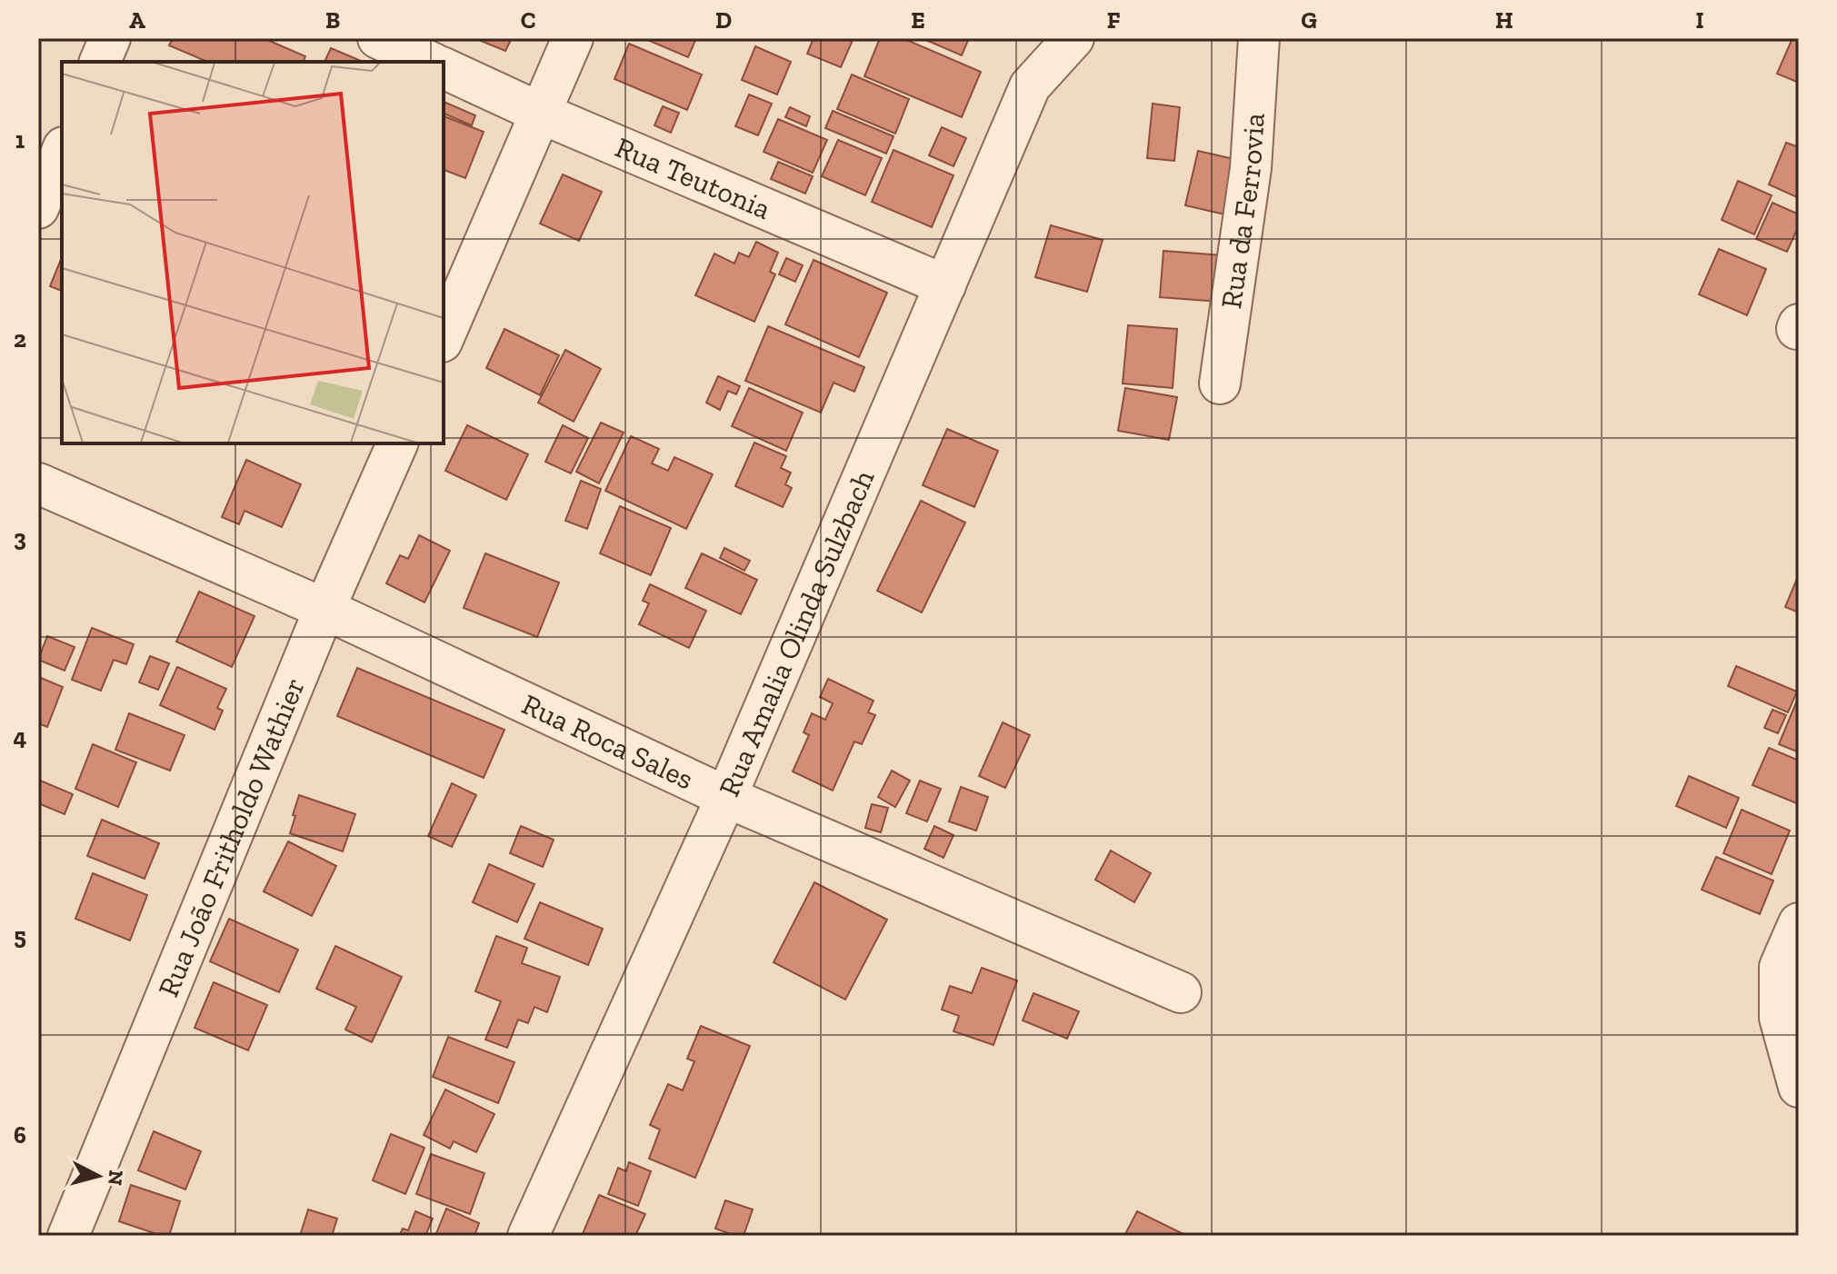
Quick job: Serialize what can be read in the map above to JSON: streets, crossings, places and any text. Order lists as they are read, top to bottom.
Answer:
{
  "streets": {
    "street": [
      "Rua Teutonia",
      "Rua da Ferrovia",
      "Rua Amalia Olinda Sulzbach",
      "Rua Roca Sales",
      "Rua João Fritholdo Wathier"
    ]
  },
  "crossings": [
    ["Rua Teutonia", "Rua Amalia Olinda Sulzbach"],
    ["Rua Amalia Olinda Sulzbach", "Rua Roca Sales"],
    ["Rua Roca Sales", "Rua João Fritholdo Wathier"]
  ],
  "north": "right",
  "grid": {
    "columns": [
      "A",
      "B",
      "C",
      "D",
      "E",
      "F",
      "G",
      "H",
      "I"
    ],
    "rows": [
      "1",
      "2",
      "3",
      "4",
      "5",
      "6"
    ]
  }
}
